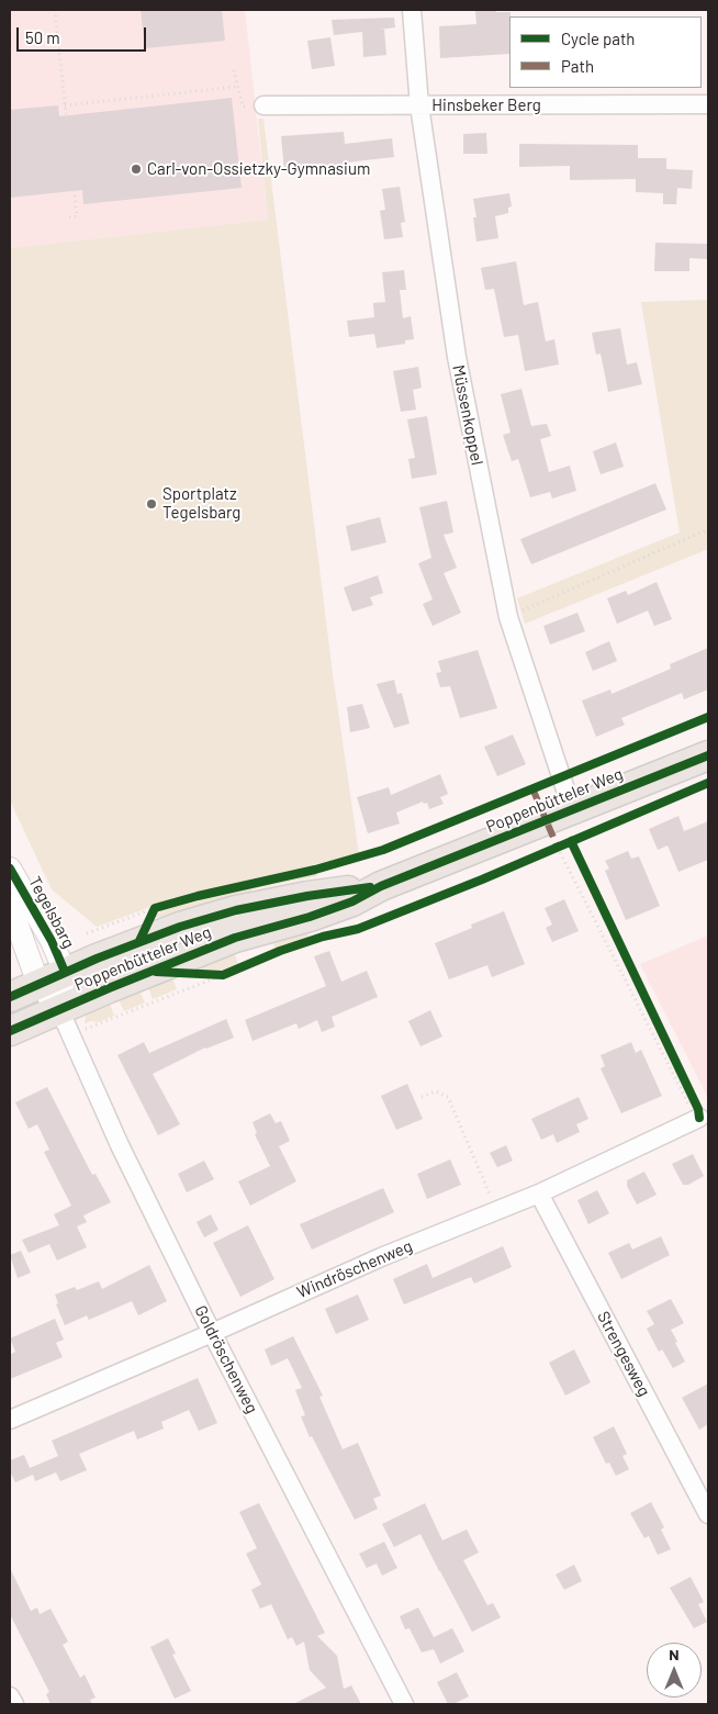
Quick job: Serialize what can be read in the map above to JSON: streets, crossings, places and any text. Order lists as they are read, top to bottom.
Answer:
{
  "streets": {
    "main road": ["Poppenbütteler Weg"],
    "street": [
      "Hinsbeker Berg",
      "Müssenkoppel",
      "Tegelsbarg",
      "Windröschenweg",
      "Strengesweg",
      "Goldröschenweg"
    ]
  },
  "crossings": [
    ["Hinsbeker Berg", "Müssenkoppel"],
    ["Müssenkoppel", "Poppenbütteler Weg"],
    ["Poppenbütteler Weg", "Tegelsbarg"],
    ["Poppenbütteler Weg", "Goldröschenweg"],
    ["Tegelsbarg", "Goldröschenweg"],
    ["Windröschenweg", "Strengesweg"],
    ["Windröschenweg", "Goldröschenweg"]
  ],
  "places": ["Carl-von-Ossietzky-Gymnasium", "Sportplatz Tegelsbarg"],
  "legend": ["Cycle path", "Path"],
  "scale_bar": "50 m",
  "north": "top"
}
